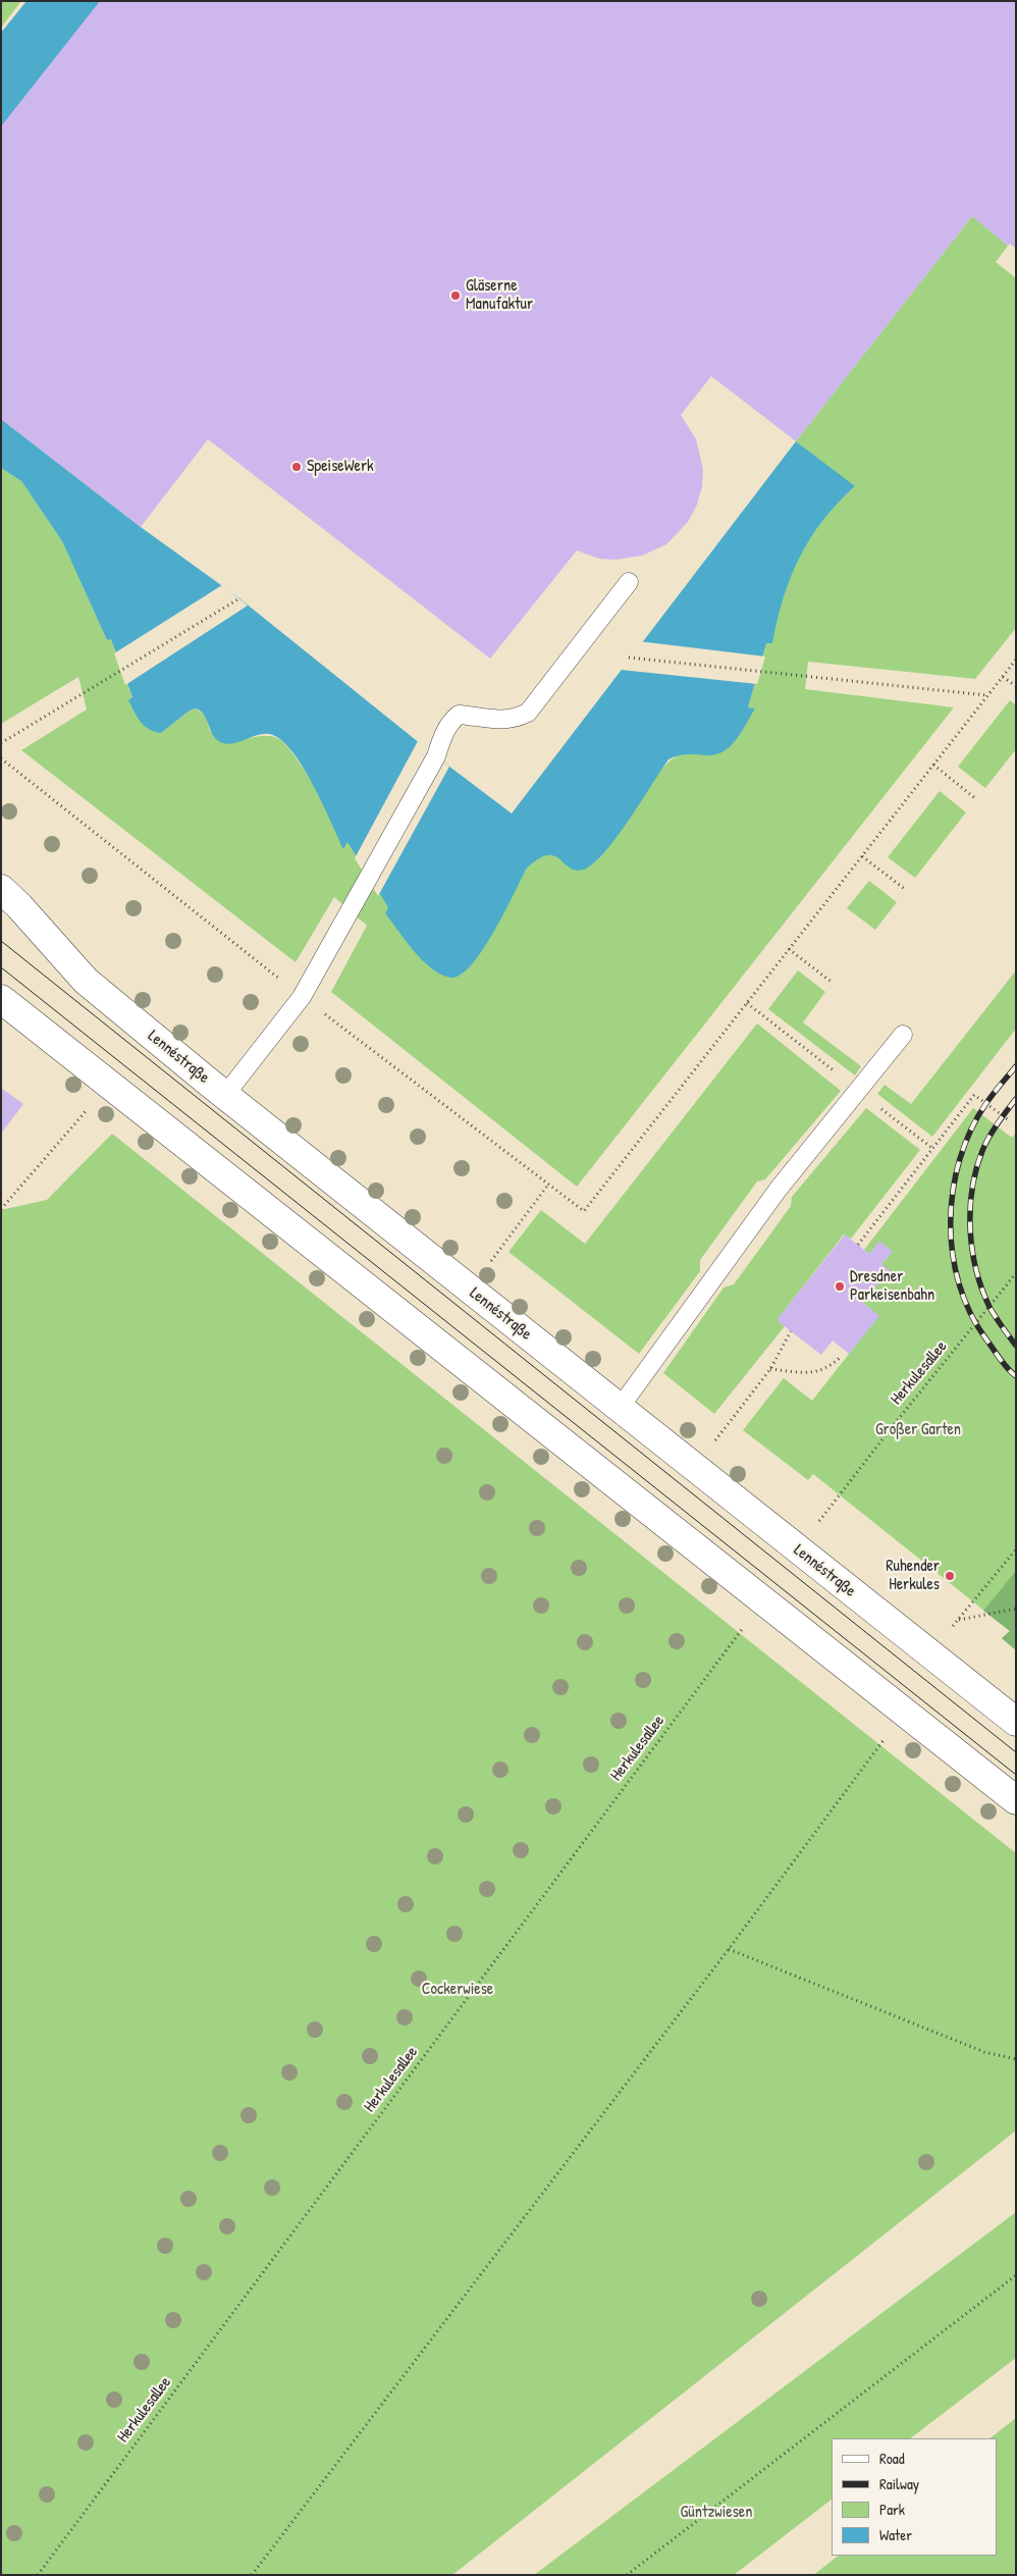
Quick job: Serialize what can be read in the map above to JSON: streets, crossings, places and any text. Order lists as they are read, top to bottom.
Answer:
{
  "streets": {
    "main road": ["Lennéstraße"],
    "path": ["Herkulesallee"]
  },
  "parks": ["Großer Garten", "Cockerwiese", "Güntzwiesen"],
  "places": [
    "Gläserne Manufaktur",
    "SpeiseWerk",
    "Dresdner Parkeisenbahn",
    "Ruhender Herkules"
  ],
  "legend": [
    "Road",
    "Railway",
    "Park",
    "Water"
  ]
}
